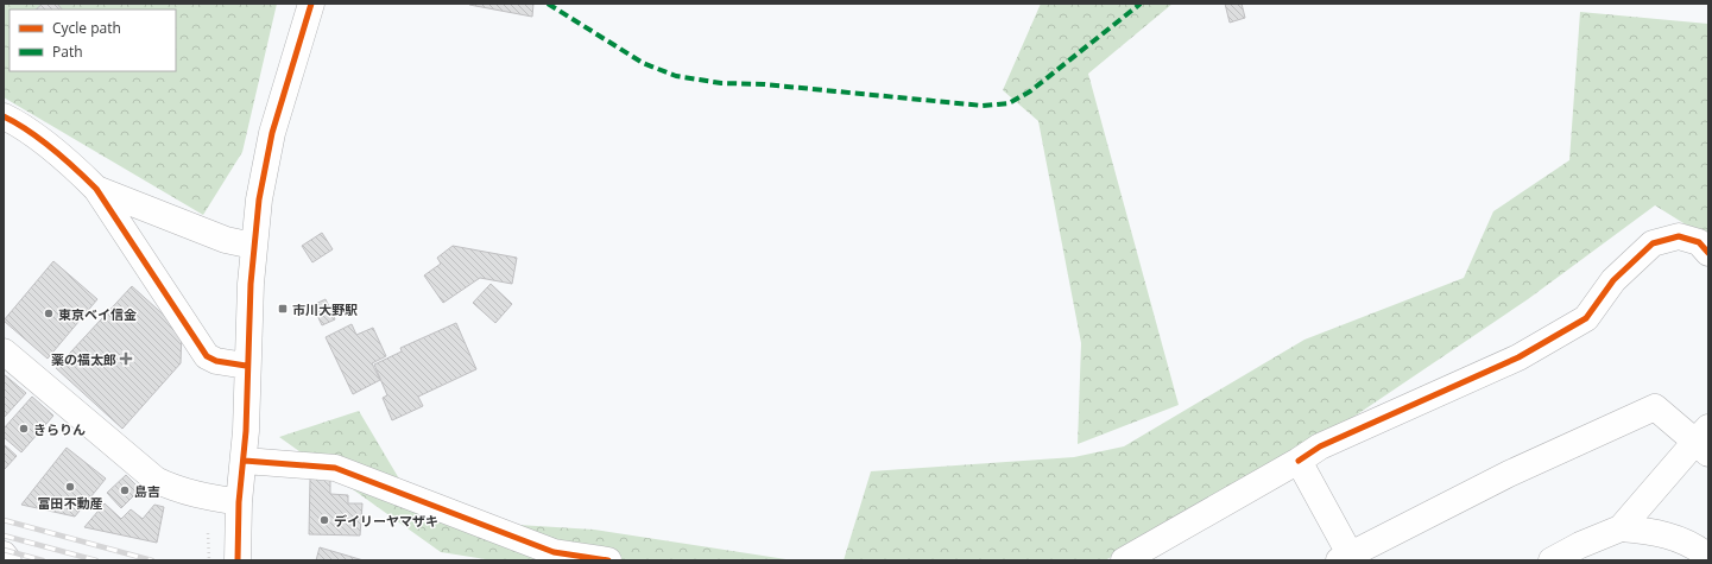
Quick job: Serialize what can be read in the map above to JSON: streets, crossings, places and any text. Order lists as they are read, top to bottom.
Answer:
{
  "places": {
    "transit": ["市川大野駅"],
    "other": [
      "東京ベイ信金",
      "きらりん",
      "富田不動産",
      "島吉",
      "デイリーヤマザキ"
    ],
    "health": ["薬の福太郎"]
  },
  "legend": ["Cycle path", "Path"]
}
